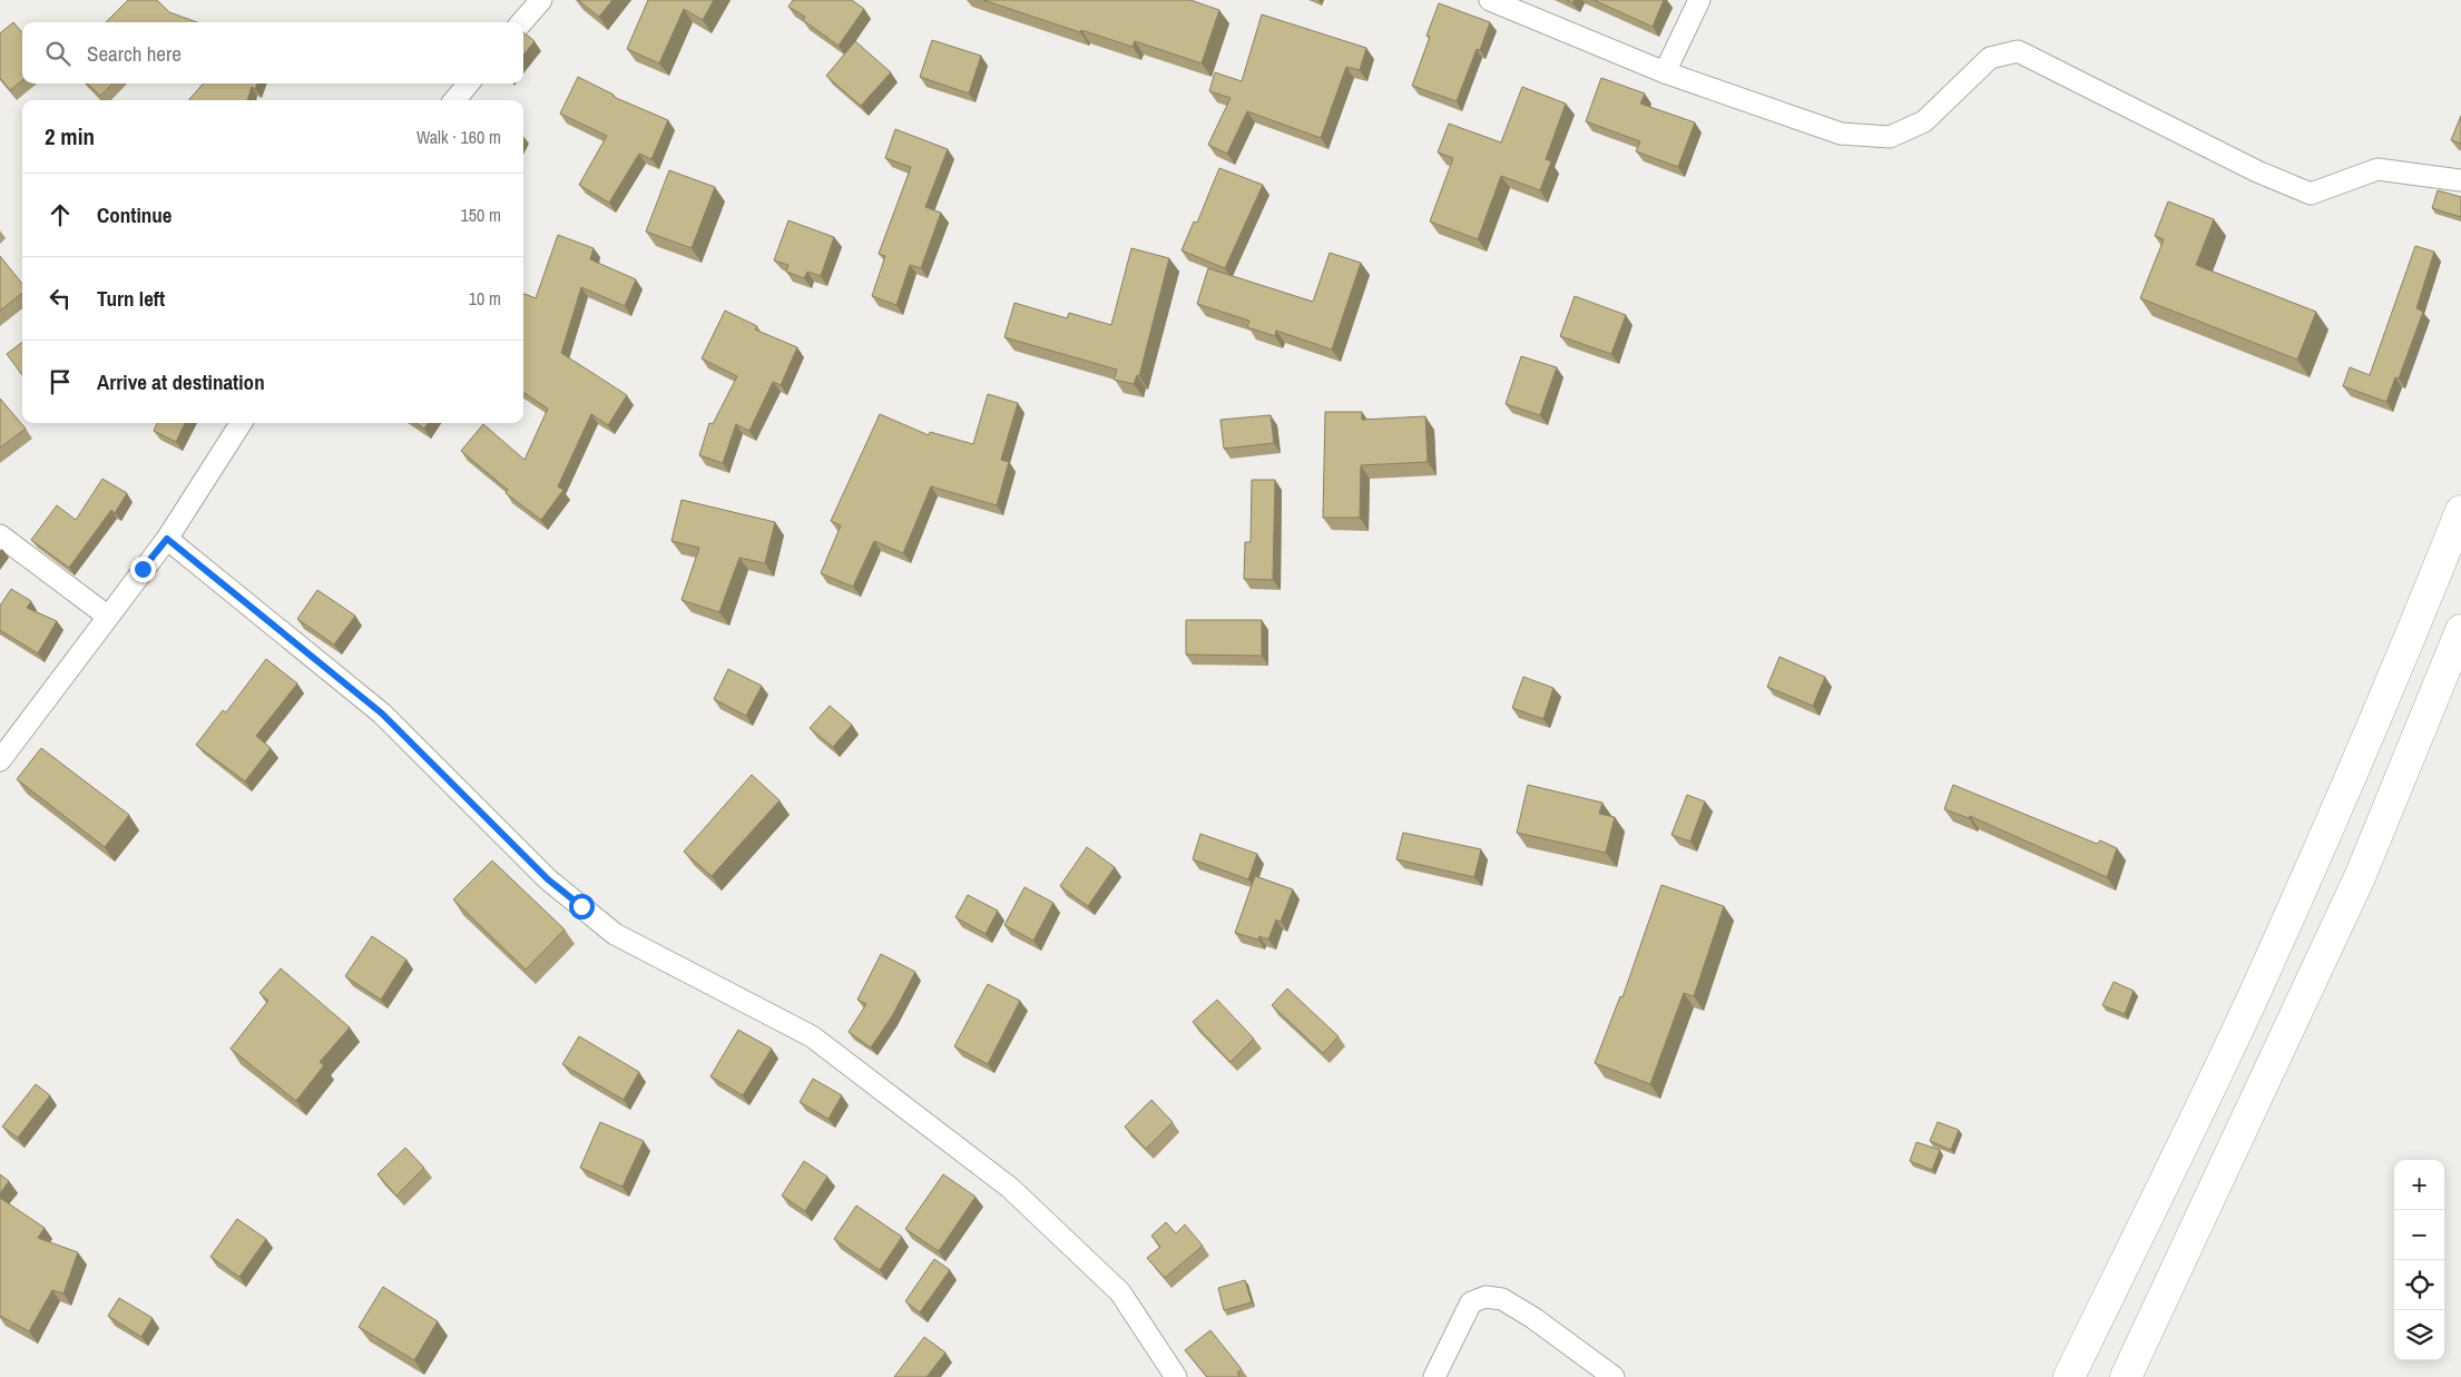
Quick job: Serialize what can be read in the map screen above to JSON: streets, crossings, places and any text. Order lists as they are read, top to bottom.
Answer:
{
  "page": {
    "search": "Search here",
    "heading": ["2 min", "Walk · 160 m"],
    "list": [
      ["Continue", "150 m"],
      ["Turn left", "10 m"],
      "Arrive at destination"
    ],
    "map_buttons": ["+", "−"]
  }
}
